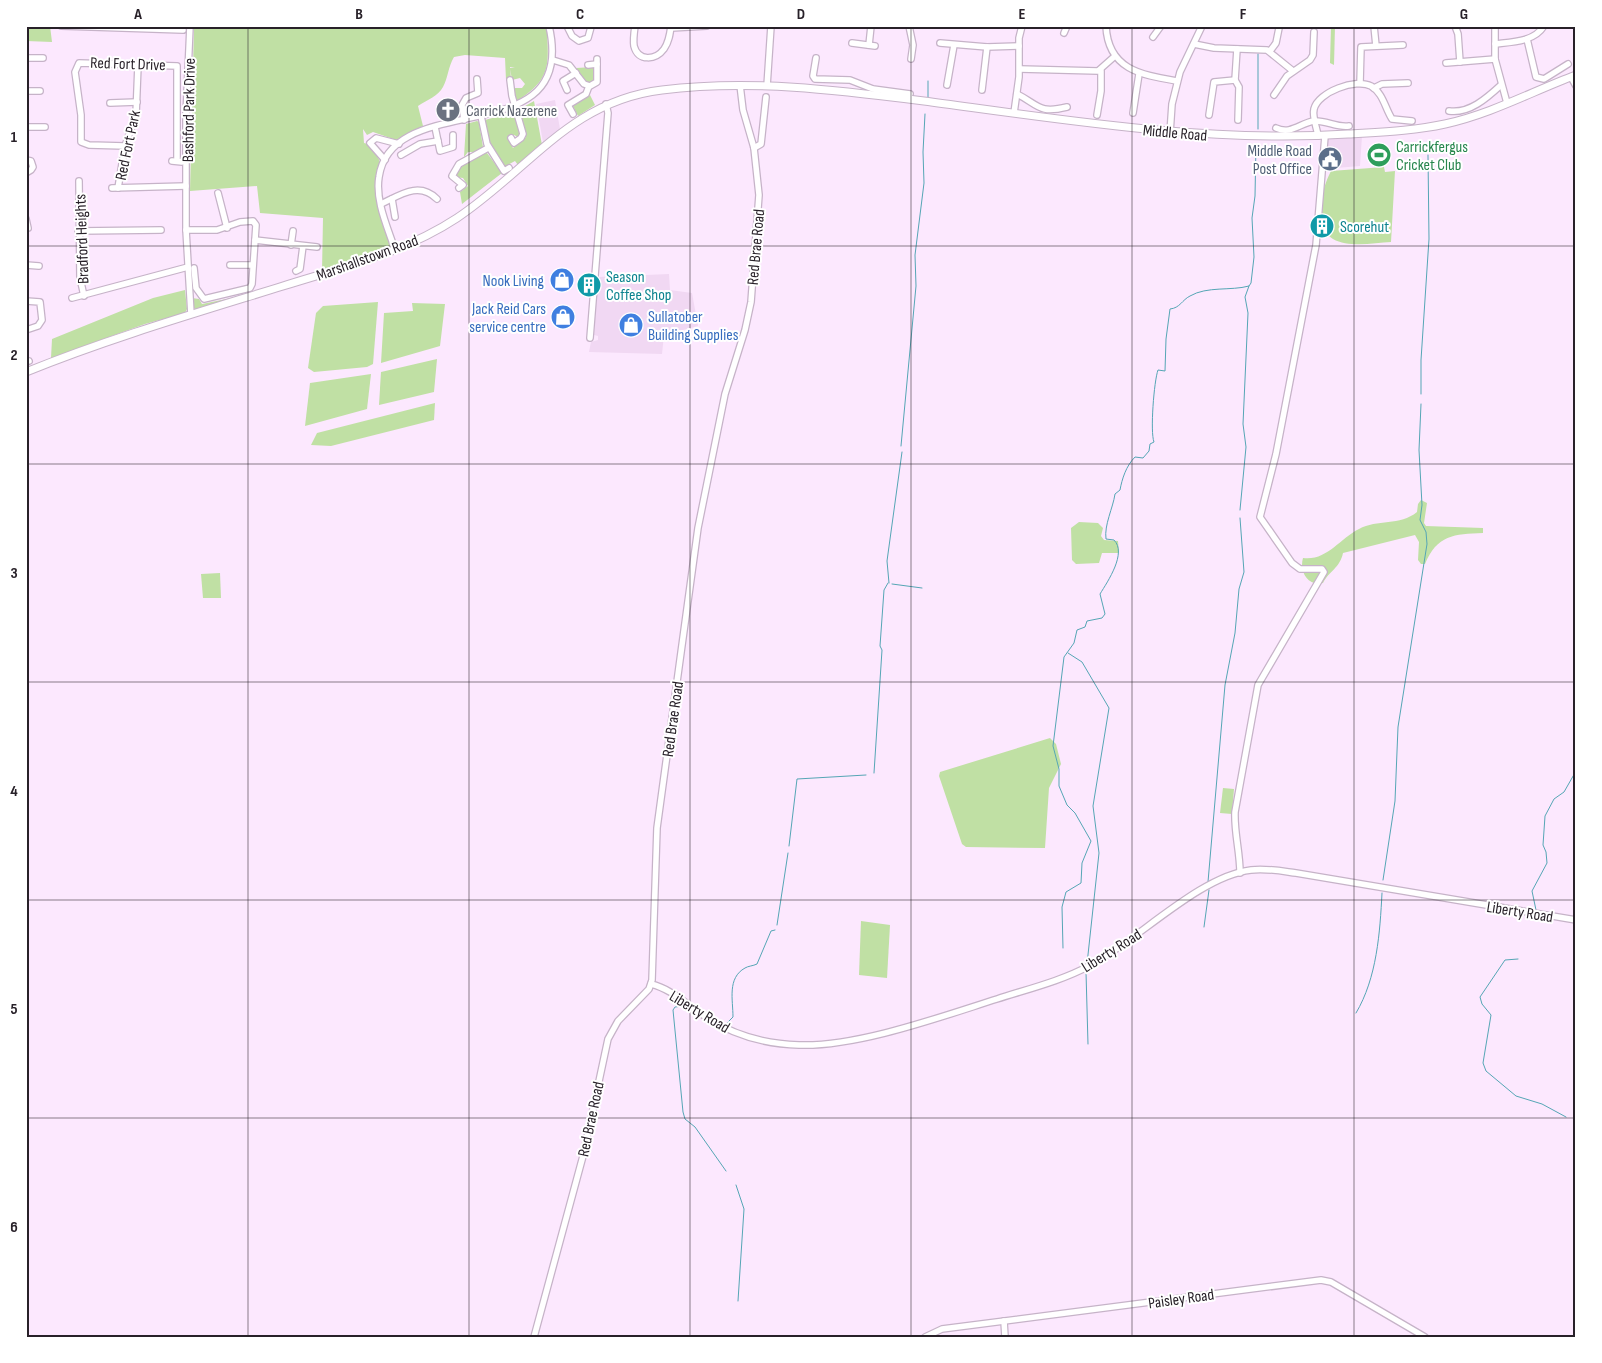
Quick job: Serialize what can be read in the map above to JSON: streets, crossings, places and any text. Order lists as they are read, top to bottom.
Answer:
{
  "streets": {
    "main road": ["Middle Road", "Marshallstown Road"],
    "street": [
      "Red Fort Drive",
      "Bashford Park Drive",
      "Red Fort Park",
      "Bradford Heights",
      "Red Brae Road",
      "Liberty Road",
      "Paisley Road"
    ]
  },
  "crossings": [
    ["Red Fort Drive", "Red Fort Park"],
    ["Bashford Park Drive", "Red Fort Park"],
    ["Middle Road", "Marshallstown Road"],
    ["Red Brae Road", "Marshallstown Road"],
    ["Red Brae Road", "Liberty Road"]
  ],
  "places": {
    "church": ["Carrick Nazerene"],
    "sports": ["Carrickfergus Cricket Club"],
    "public building": ["Middle Road Post Office"],
    "building": ["Scorehut", "Season Coffee Shop"],
    "shop": ["Nook Living", "Jack Reid Cars service centre", "Sullatober Building Supplies"]
  },
  "grid": {
    "columns": [
      "A",
      "B",
      "C",
      "D",
      "E",
      "F",
      "G"
    ],
    "rows": [
      "1",
      "2",
      "3",
      "4",
      "5",
      "6"
    ]
  }
}
